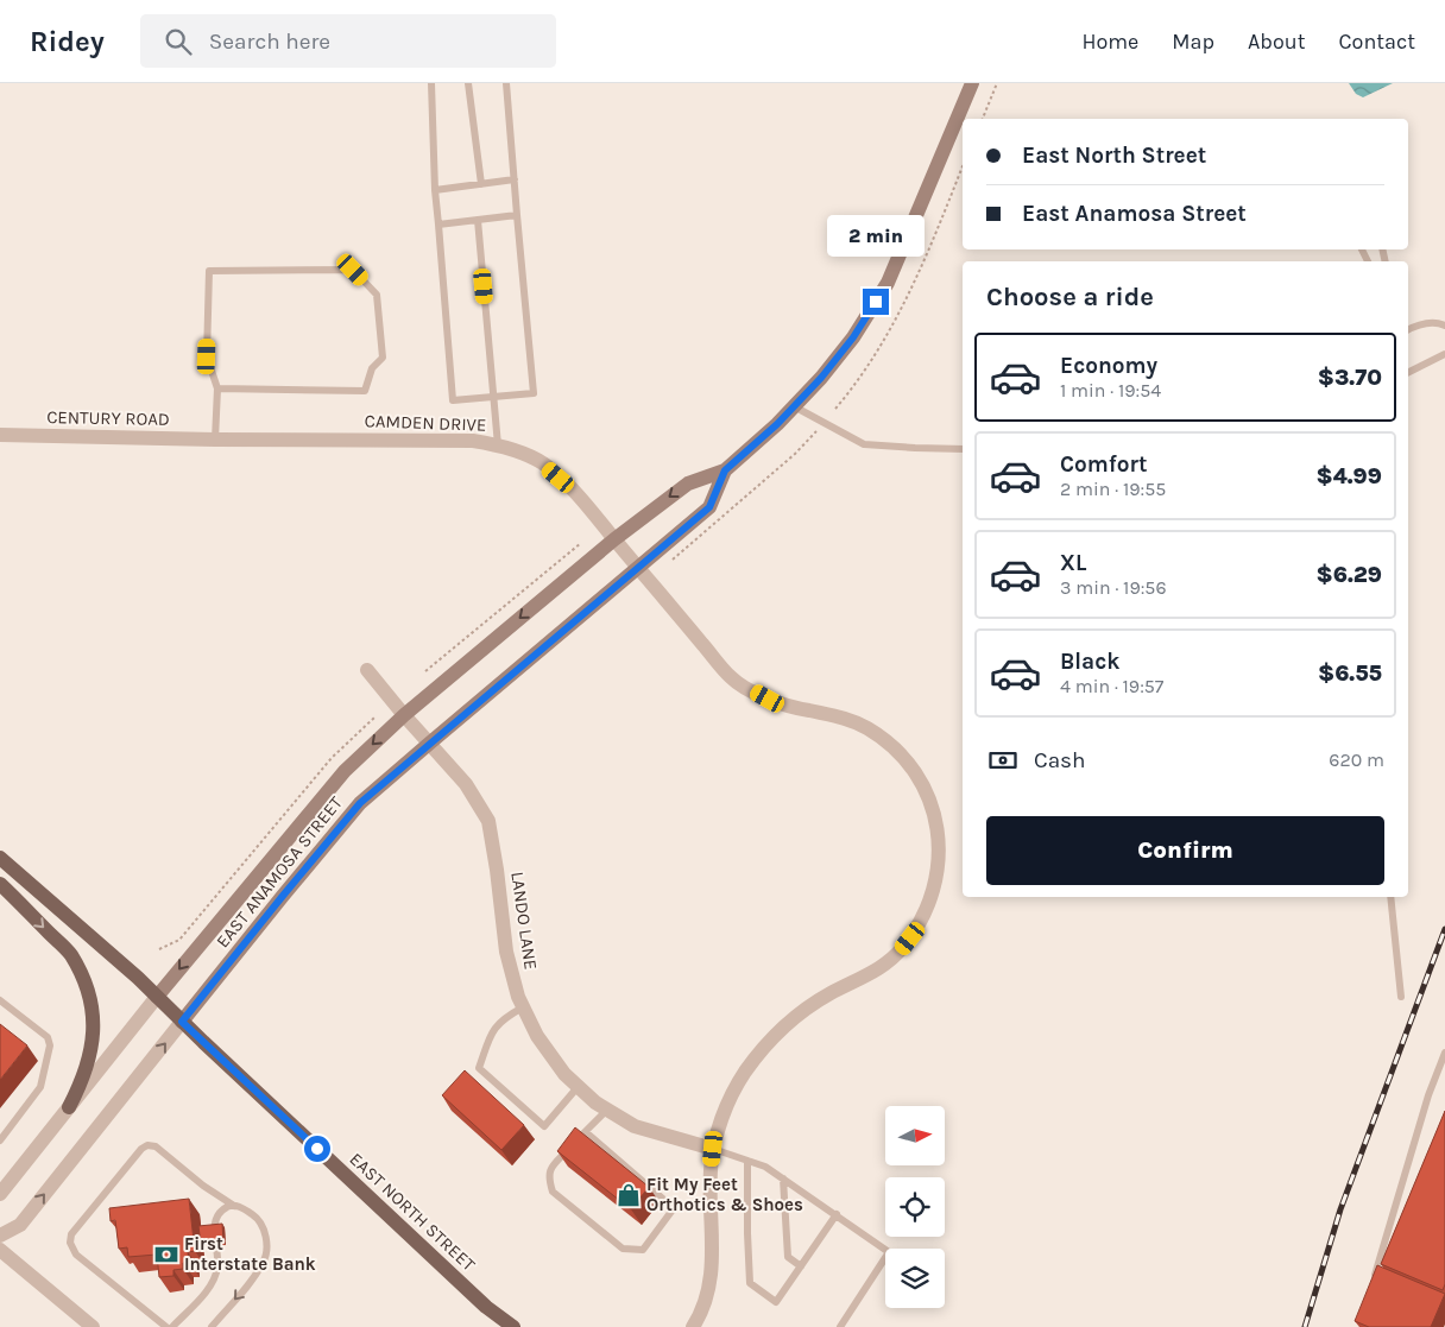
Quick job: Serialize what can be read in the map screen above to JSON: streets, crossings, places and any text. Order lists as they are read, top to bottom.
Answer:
{
  "streets": {
    "main road": ["EAST ANAMOSA STREET", "EAST NORTH STREET"],
    "street": ["CENTURY ROAD", "CAMDEN DRIVE", "LANDO LANE"]
  },
  "crossings": [
    ["CENTURY ROAD", "CAMDEN DRIVE"],
    ["CAMDEN DRIVE", "EAST ANAMOSA STREET"],
    ["CAMDEN DRIVE", "LANDO LANE"],
    ["EAST ANAMOSA STREET", "LANDO LANE"],
    ["EAST ANAMOSA STREET", "EAST NORTH STREET"]
  ],
  "places": {
    "shop": ["Fit My Feet Orthotics & Shoes"],
    "bank": ["First Interstate Bank"]
  },
  "north": "right",
  "page": {
    "header": "Ridey",
    "search": "Search here",
    "nav": [
      "Home",
      "Map",
      "About",
      "Contact"
    ],
    "banner": ["East North Street", "East Anamosa Street"],
    "bubble": "2 min",
    "heading": "Choose a ride",
    "list": [
      {
        "name": "Economy",
        "note": "1 min · 19:54",
        "value": "$3.70"
      },
      {
        "name": "Comfort",
        "note": "2 min · 19:55",
        "value": "$4.99"
      },
      {
        "name": "XL",
        "note": "3 min · 19:56",
        "value": "$6.29"
      },
      {
        "name": "Black",
        "note": "4 min · 19:57",
        "value": "$6.55"
      }
    ],
    "pay": ["Cash", "620 m"],
    "buttons": "Confirm"
  }
}
